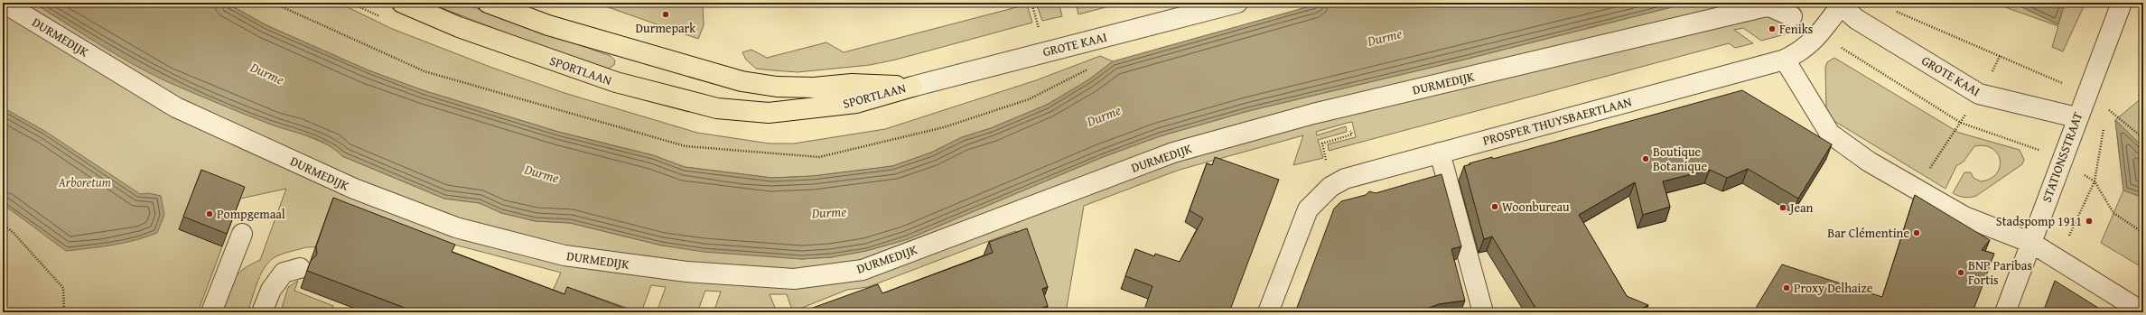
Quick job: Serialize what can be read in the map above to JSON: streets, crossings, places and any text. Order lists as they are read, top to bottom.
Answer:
{
  "streets": {
    "main road": ["SPORTLAAN"],
    "street": [
      "DURMEDIJK",
      "GROTE KAAI",
      "PROSPER THUYSBAERTLAAN",
      "STATIONSSTRAAT"
    ]
  },
  "crossings": [
    ["GROTE KAAI", "SPORTLAAN"],
    ["GROTE KAAI", "PROSPER THUYSBAERTLAAN"],
    ["GROTE KAAI", "STATIONSSTRAAT"]
  ],
  "water": ["Durme"],
  "parks": ["Arboretum"],
  "places": [
    "Durmepark",
    "Feniks",
    "Boutique Botanique",
    "Woonbureau",
    "Jean",
    "Pompgemaal",
    "Stadspomp 1911",
    "Bar Clémentine",
    "BNP Paribas Fortis",
    "Proxy Delhaize"
  ]
}
